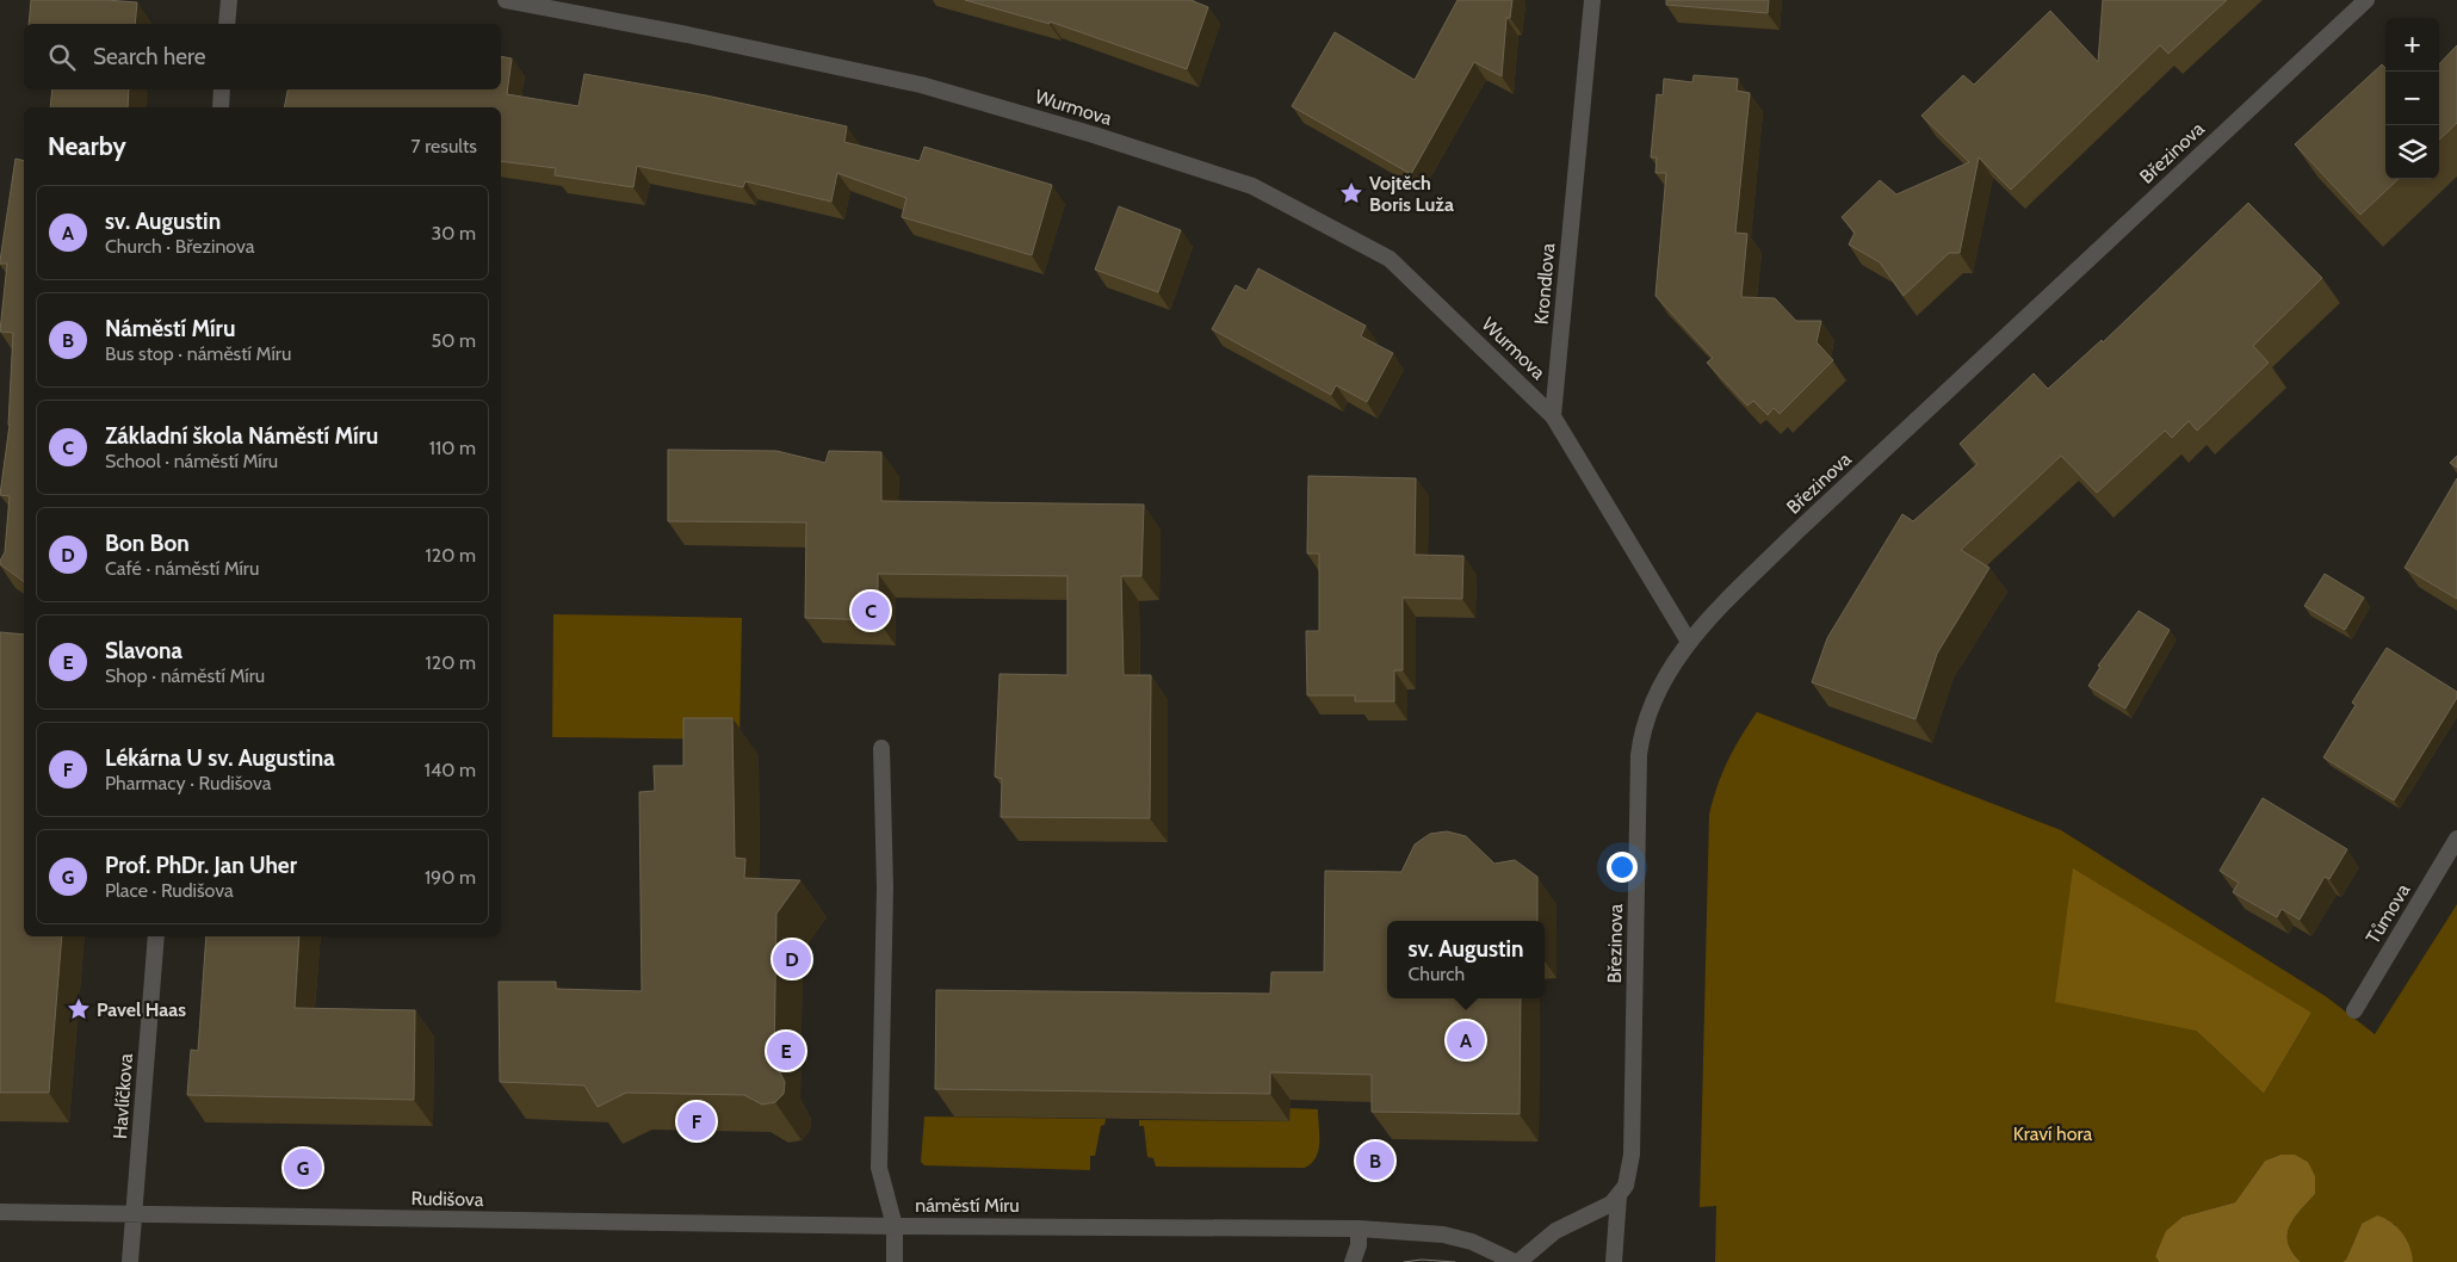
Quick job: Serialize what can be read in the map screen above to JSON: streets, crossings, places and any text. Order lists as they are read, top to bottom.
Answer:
{
  "streets": {
    "street": [
      "Wurmova",
      "Březinova",
      "Krondlova",
      "Tůmova",
      "Havlíčkova",
      "Rudišova",
      "náměstí Míru"
    ]
  },
  "crossings": [
    ["Wurmova", "Krondlova"],
    ["Březinova", "náměstí Míru"],
    ["Havlíčkova", "Rudišova"],
    ["Rudišova", "náměstí Míru"]
  ],
  "parks": ["Kraví hora"],
  "places": {
    "place": ["Vojtěch Boris Luža", "Pavel Haas"]
  },
  "page": {
    "map_buttons": ["+", "−"],
    "search": "Search here",
    "heading": ["Nearby", "7 results"],
    "list": [
      {
        "mark": "A",
        "name": "sv. Augustin",
        "note": "Church · Březinova",
        "value": "30 m"
      },
      {
        "mark": "B",
        "name": "Náměstí Míru",
        "note": "Bus stop · náměstí Míru",
        "value": "50 m"
      },
      {
        "mark": "C",
        "name": "Základní škola Náměstí Míru",
        "note": "School · náměstí Míru",
        "value": "110 m"
      },
      {
        "mark": "D",
        "name": "Bon Bon",
        "note": "Café · náměstí Míru",
        "value": "120 m"
      },
      {
        "mark": "E",
        "name": "Slavona",
        "note": "Shop · náměstí Míru",
        "value": "120 m"
      },
      {
        "mark": "F",
        "name": "Lékárna U sv. Augustina",
        "note": "Pharmacy · Rudišova",
        "value": "140 m"
      },
      {
        "mark": "G",
        "name": "Prof. PhDr. Jan Uher",
        "note": "Place · Rudišova",
        "value": "190 m"
      }
    ],
    "pins": [
      "C",
      "D",
      "A",
      "E",
      "F",
      "B",
      "G"
    ],
    "popup": ["sv. Augustin", "Church"]
  }
}
